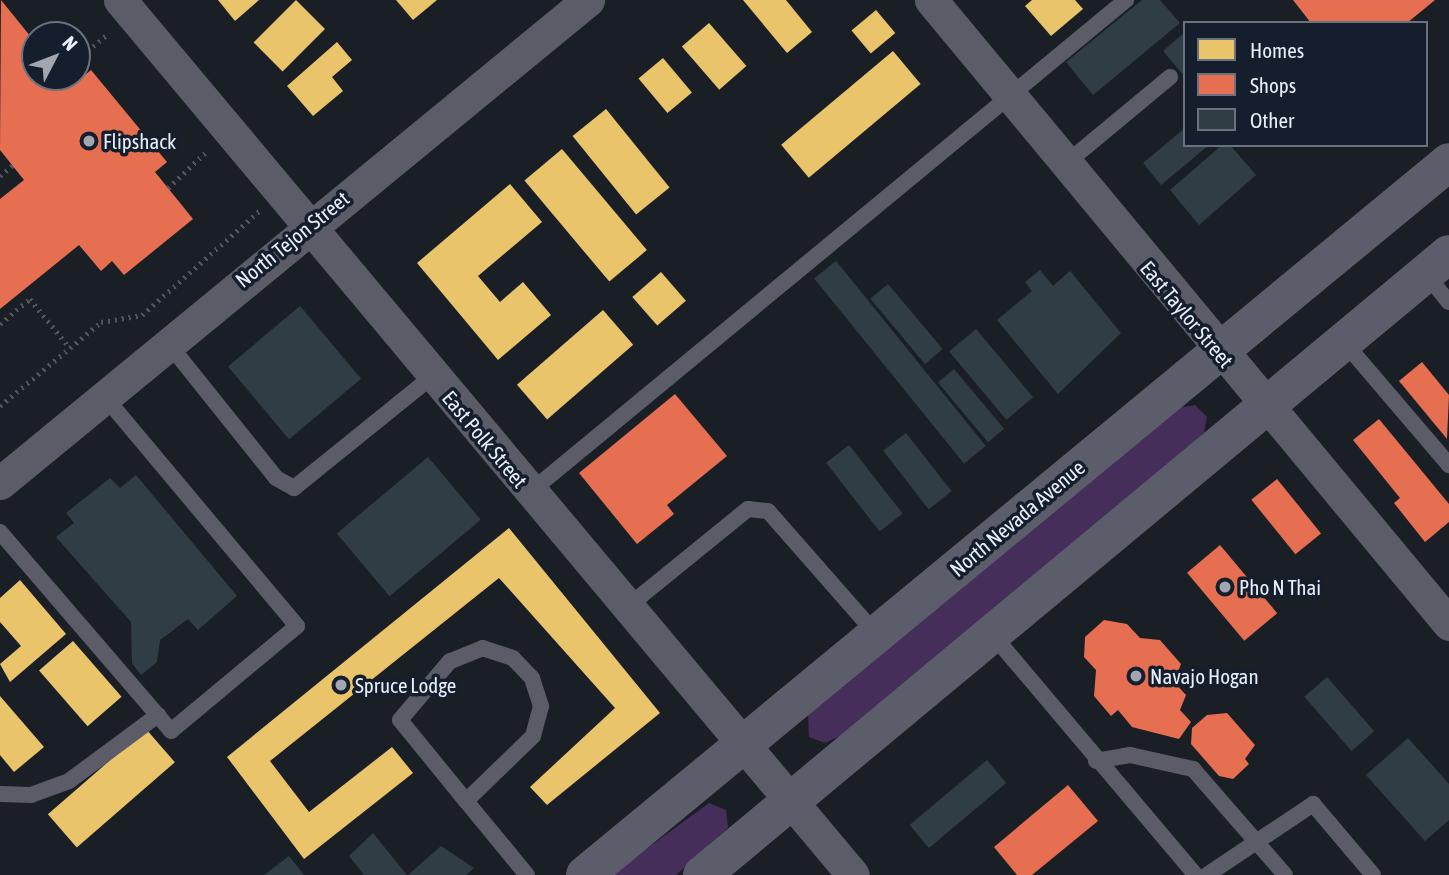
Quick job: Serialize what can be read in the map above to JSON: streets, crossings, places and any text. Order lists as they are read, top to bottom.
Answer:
{
  "streets": {
    "main road": ["North Nevada Avenue"],
    "street": ["North Tejon Street", "East Taylor Street", "East Polk Street"]
  },
  "crossings": [
    ["North Tejon Street", "East Polk Street"],
    ["East Taylor Street", "North Nevada Avenue"],
    ["East Polk Street", "North Nevada Avenue"]
  ],
  "places": [
    "Flipshack",
    "Pho N Thai",
    "Navajo Hogan",
    "Spruce Lodge"
  ],
  "legend": ["Homes", "Shops", "Other"],
  "north": "top right"
}
